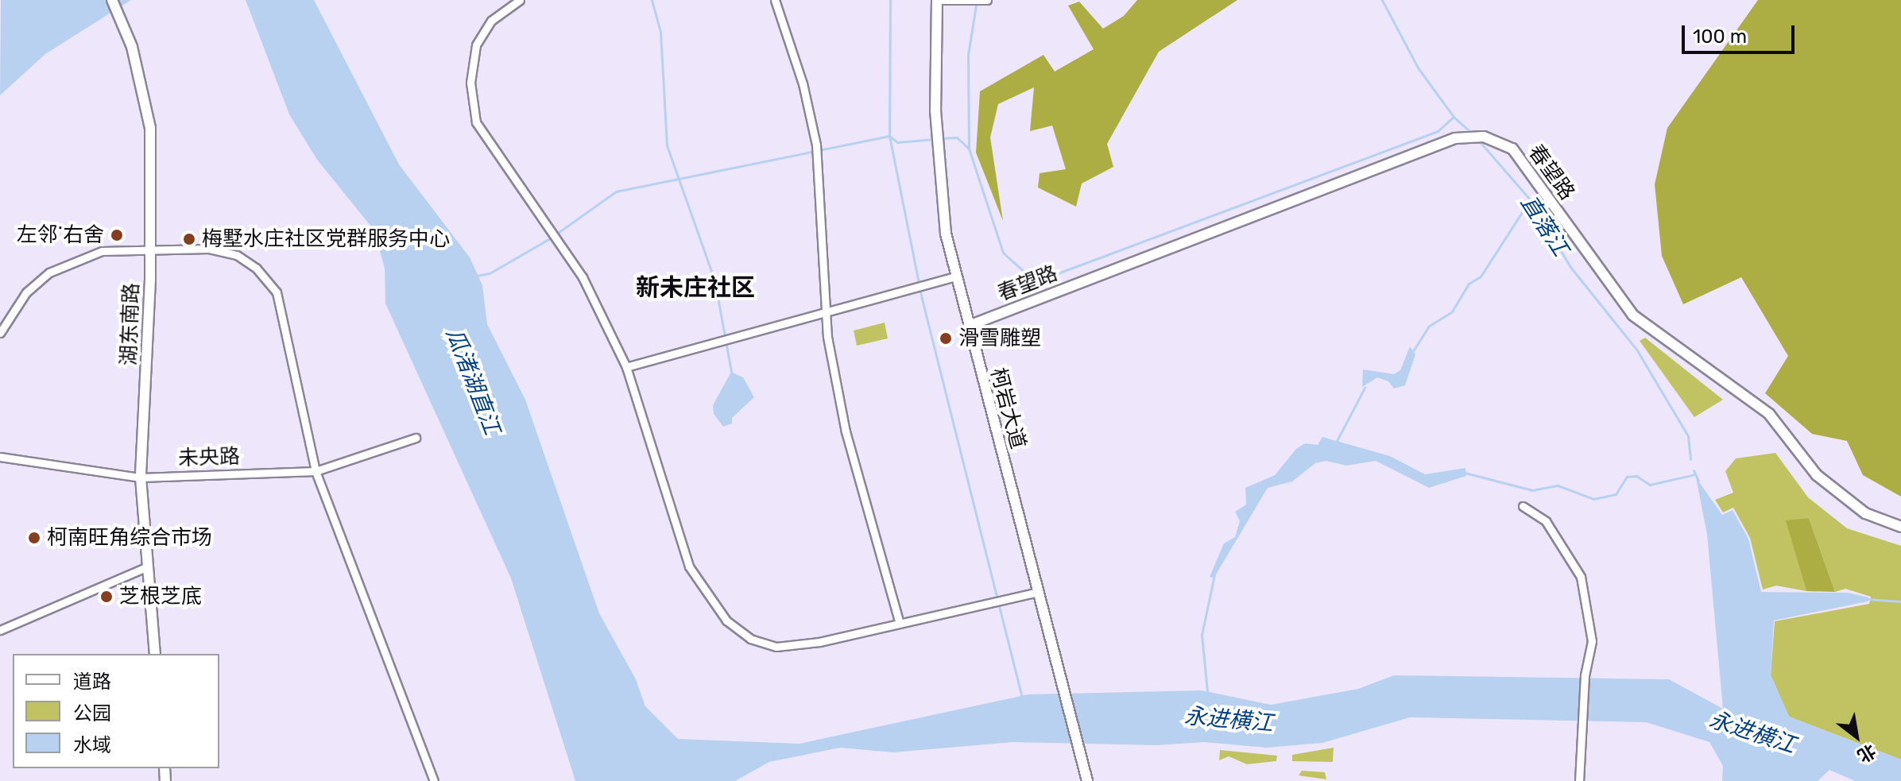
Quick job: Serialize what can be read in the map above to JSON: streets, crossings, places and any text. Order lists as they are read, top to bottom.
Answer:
{
  "streets": {
    "street": [
      "春望路",
      "湖东南路",
      "柯岩大道",
      "未央路"
    ]
  },
  "crossings": [
    ["春望路", "柯岩大道"],
    ["湖东南路", "未央路"]
  ],
  "districts": ["新未庄社区"],
  "water": ["直落江", "瓜渚湖直江", "永进横江"],
  "places": [
    "左邻˙右舍",
    "梅墅水庄社区党群服务中心",
    "滑雪雕塑",
    "柯南旺角综合市场",
    "芝根芝底"
  ],
  "legend": ["道路", "公园", "水域"],
  "scale_bar": "100 m",
  "north": "bottom right"
}
